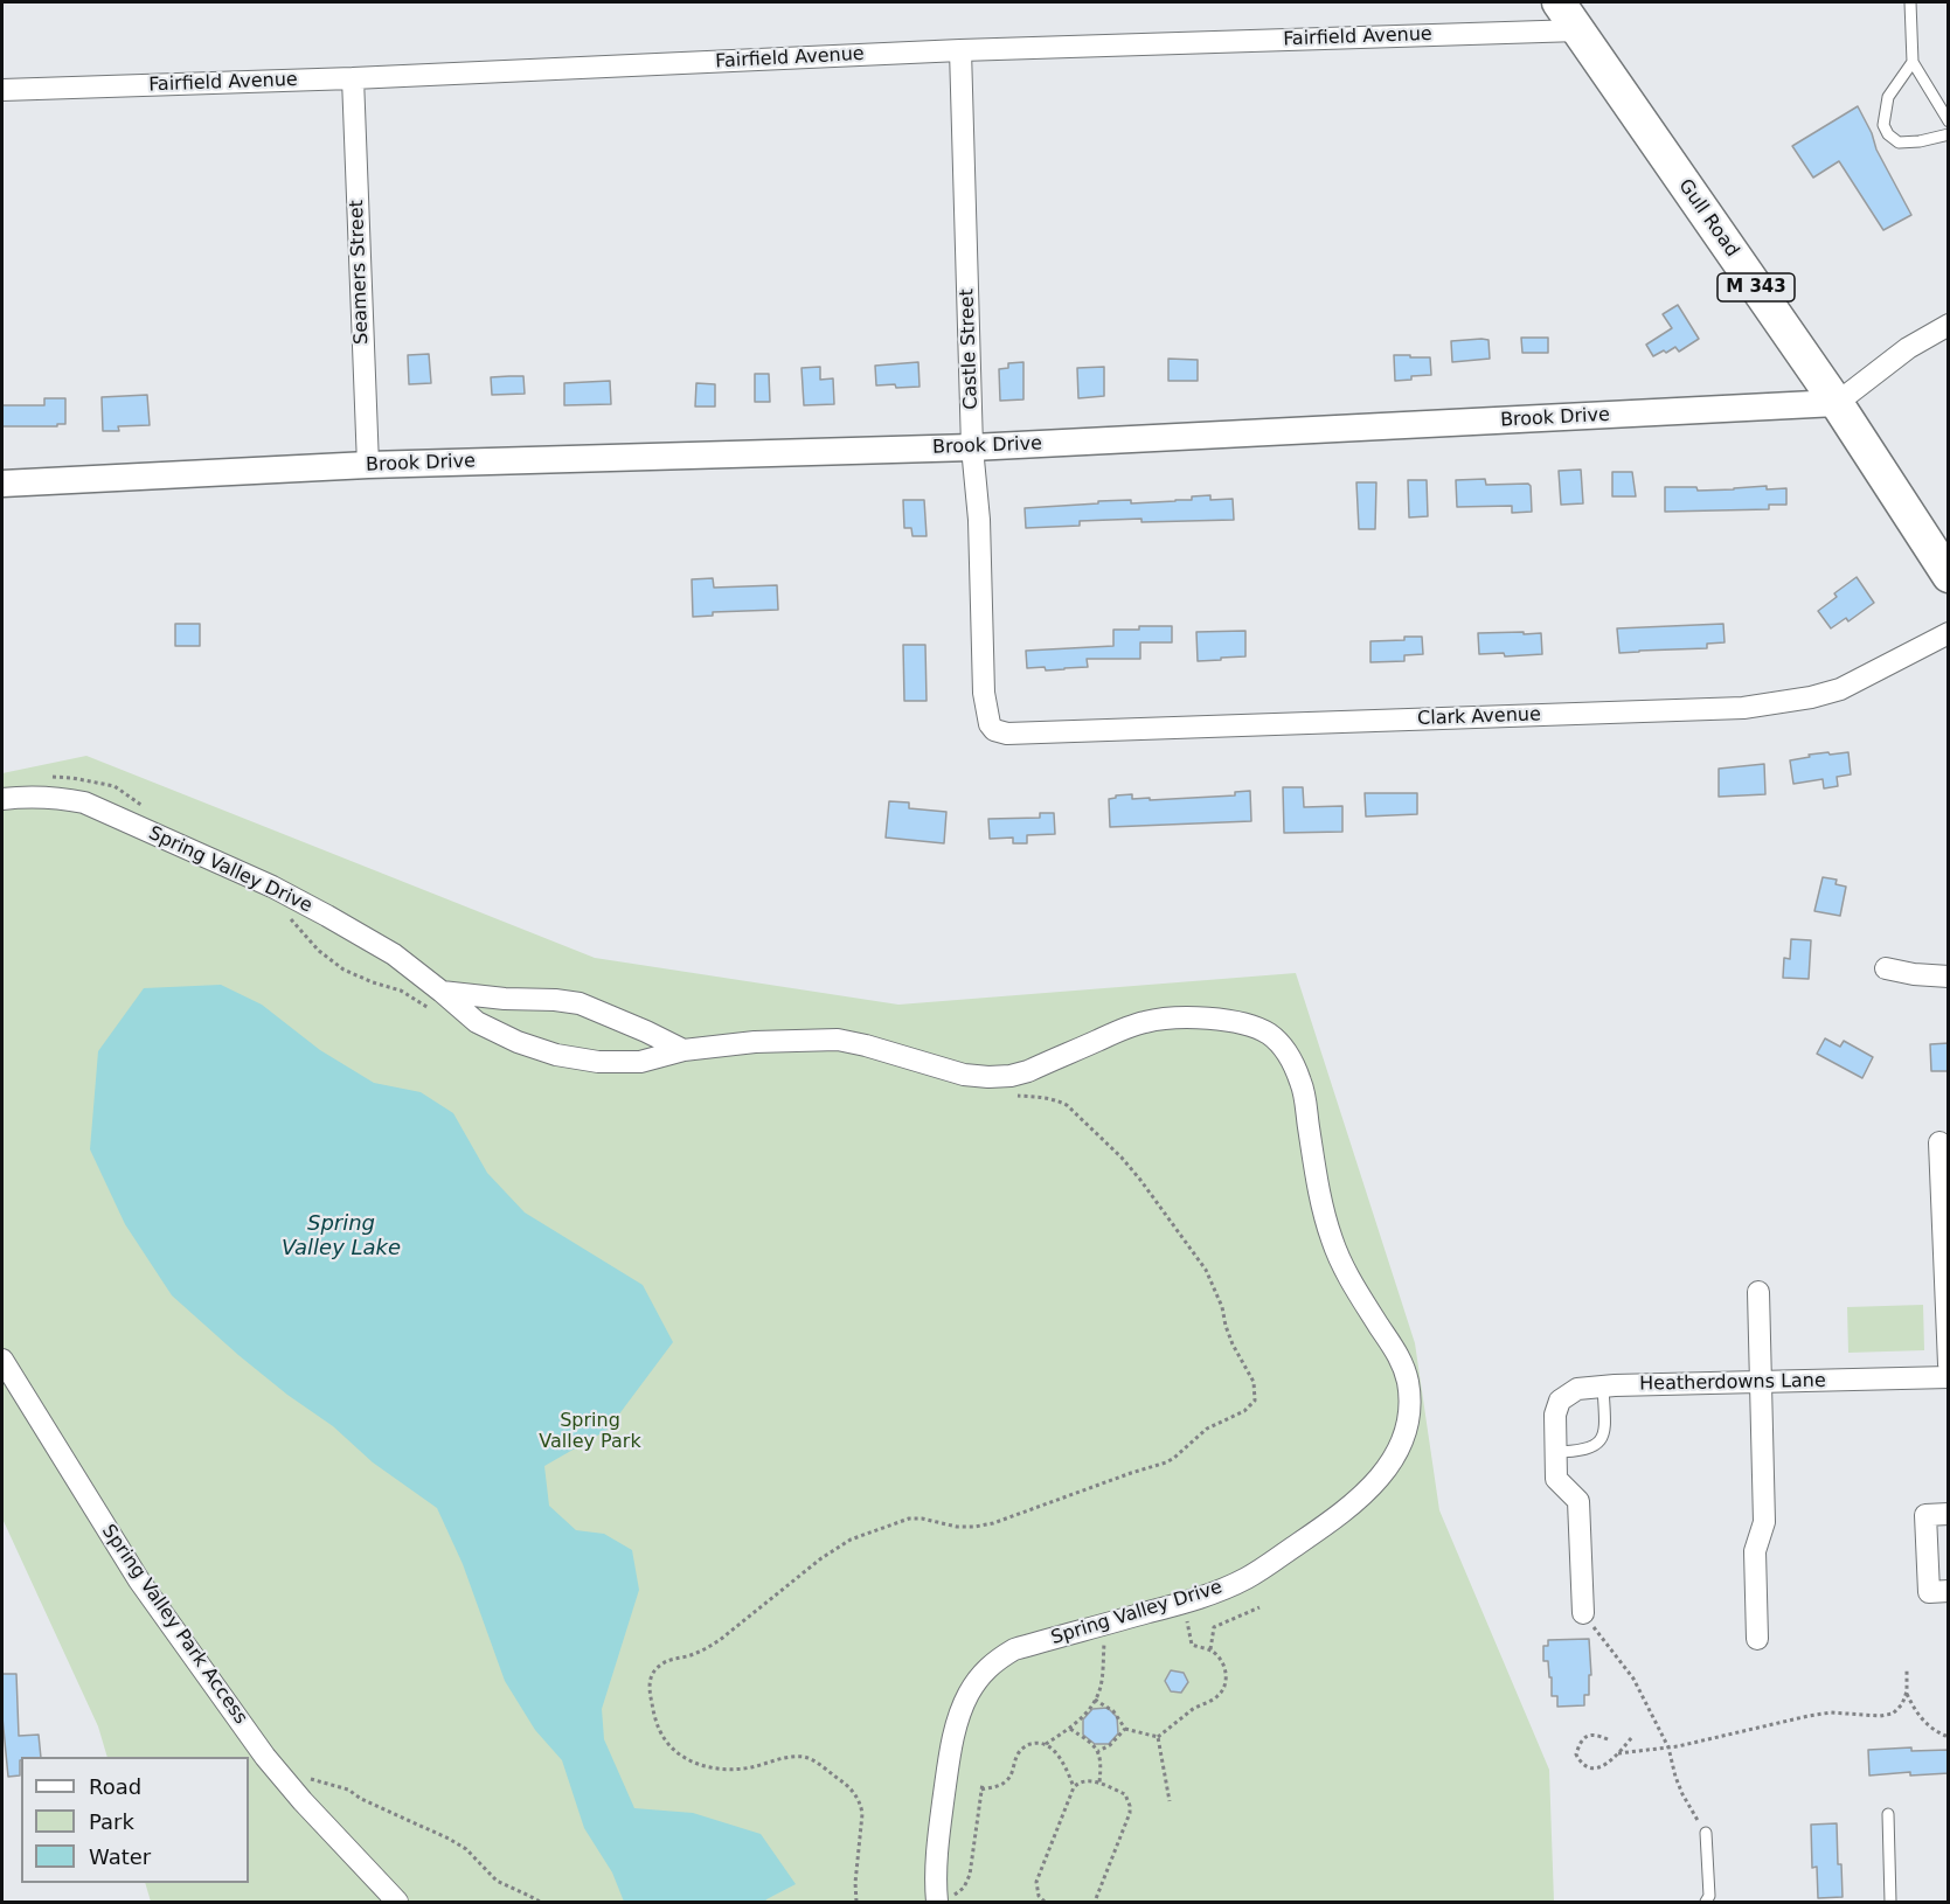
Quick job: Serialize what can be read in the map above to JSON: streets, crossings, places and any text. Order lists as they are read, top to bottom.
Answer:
{
  "streets": {
    "main road": ["Gull Road", "M 343"],
    "street": [
      "Fairfield Avenue",
      "Seamers Street",
      "Castle Street",
      "Brook Drive",
      "Clark Avenue",
      "Spring Valley Drive",
      "Heatherdowns Lane",
      "Spring Valley Park Access"
    ]
  },
  "crossings": [
    ["Fairfield Avenue", "Gull Road"],
    ["Fairfield Avenue", "Seamers Street"],
    ["Fairfield Avenue", "Castle Street"],
    ["Gull Road", "Brook Drive"],
    ["Seamers Street", "Brook Drive"],
    ["Castle Street", "Brook Drive"],
    ["Castle Street", "Clark Avenue"]
  ],
  "water": ["Spring Valley Lake"],
  "parks": ["Spring Valley Park"],
  "legend": ["Road", "Park", "Water"]
}
